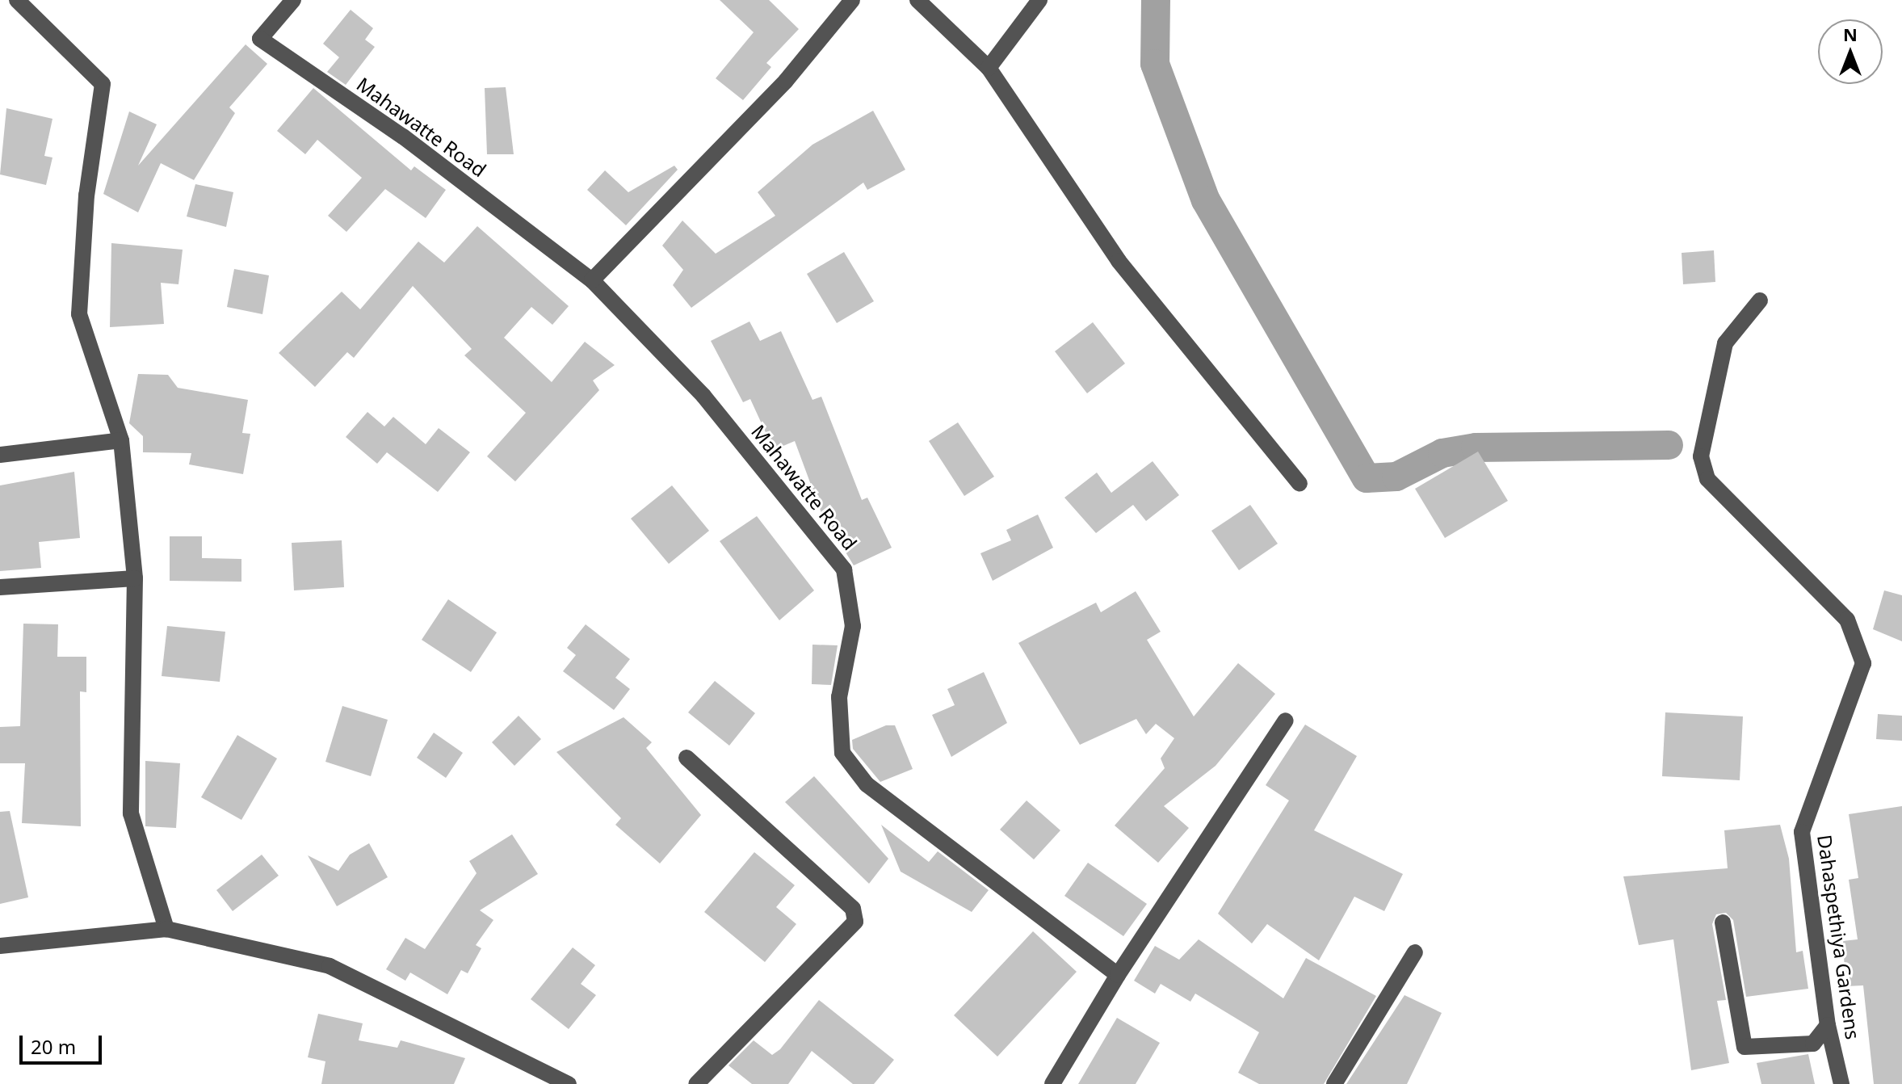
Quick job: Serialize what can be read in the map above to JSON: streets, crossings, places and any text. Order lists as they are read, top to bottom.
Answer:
{
  "streets": {
    "street": ["Mahawatte Road", "Dahaspethiya Gardens"]
  },
  "scale_bar": "20 m",
  "north": "top"
}
